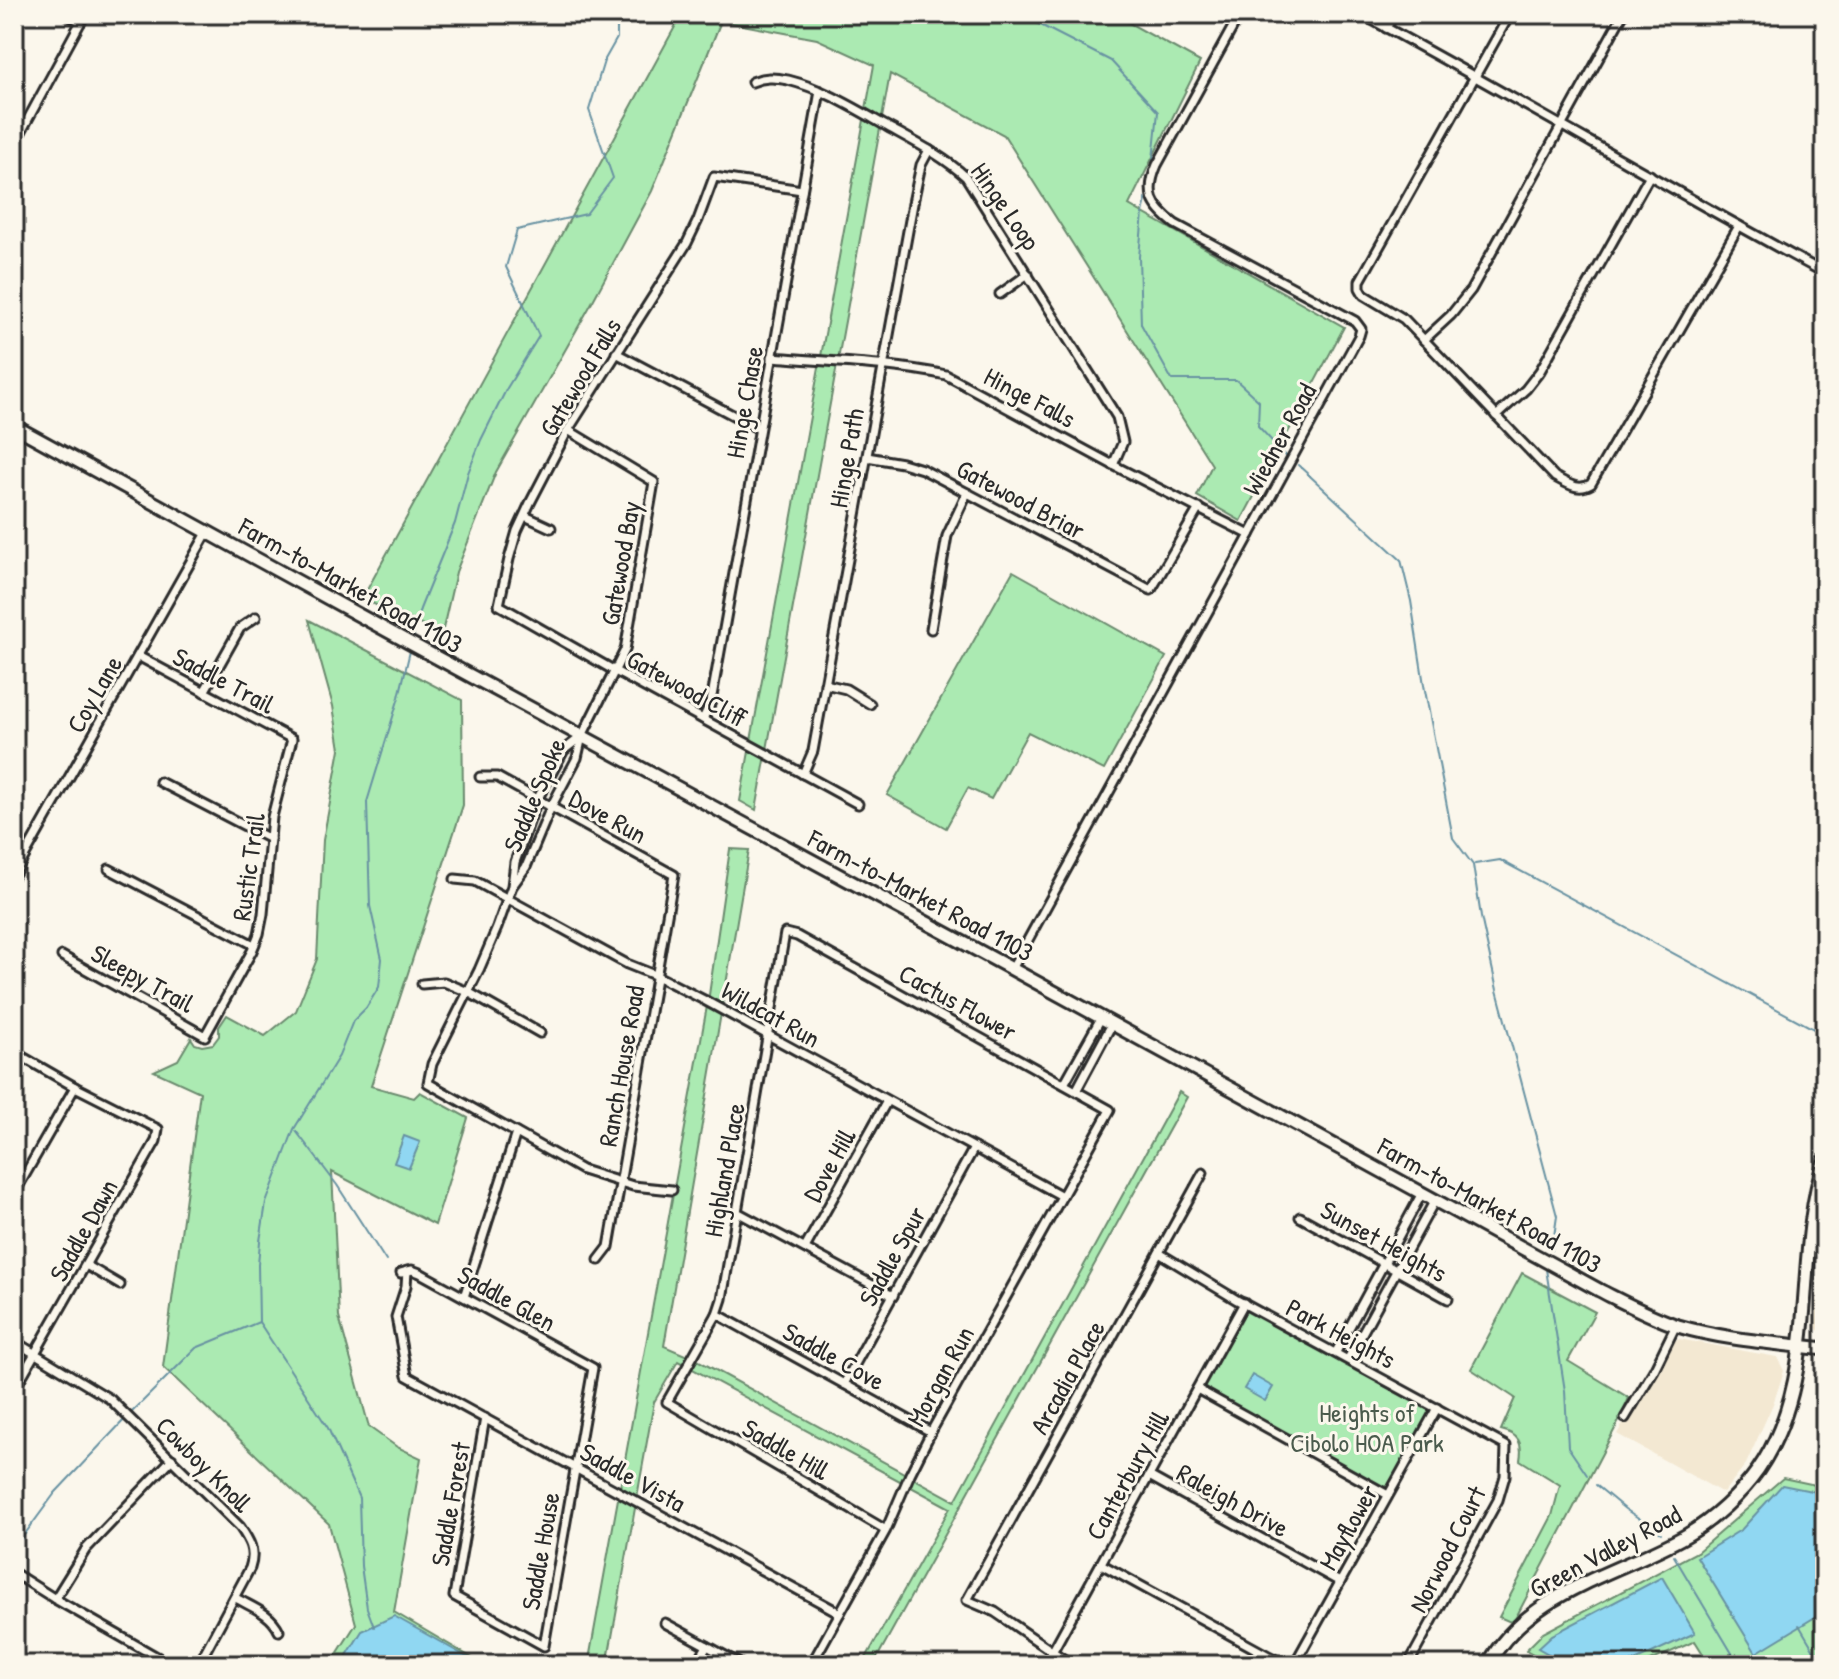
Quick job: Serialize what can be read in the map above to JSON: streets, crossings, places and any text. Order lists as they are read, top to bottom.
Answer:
{
  "streets": {
    "main road": ["Farm-to-Market Road 1103", "Green Valley Road"],
    "street": [
      "Hinge Loop",
      "Gatewood Falls",
      "Hinge Falls",
      "Hinge Chase",
      "Wiedner Road",
      "Hinge Path",
      "Gatewood Briar",
      "Gatewood Bay",
      "Saddle Trail",
      "Gatewood Cliff",
      "Coy Lane",
      "Saddle Spoke",
      "Dove Run",
      "Rustic Trail",
      "Sleepy Trail",
      "Cactus Flower",
      "Wildcat Run",
      "Ranch House Road",
      "Dove Hill",
      "Highland Place",
      "Saddle Dawn",
      "Sunset Heights",
      "Saddle Spur",
      "Saddle Glen",
      "Park Heights",
      "Saddle Cove",
      "Morgan Run",
      "Arcadia Place",
      "Saddle Hill",
      "Cowboy Knoll",
      "Canterbury Hill",
      "Saddle Vista",
      "Raleigh Drive",
      "Saddle Forest",
      "Mayflower",
      "Norwood Court",
      "Saddle House"
    ]
  },
  "crossings": [
    ["Hinge Loop", "Hinge Falls"],
    ["Hinge Loop", "Hinge Chase"],
    ["Hinge Loop", "Hinge Path"],
    ["Gatewood Falls", "Hinge Chase"],
    ["Gatewood Falls", "Gatewood Bay"],
    ["Gatewood Falls", "Gatewood Cliff"],
    ["Hinge Falls", "Hinge Chase"],
    ["Hinge Falls", "Wiedner Road"],
    ["Hinge Falls", "Hinge Path"],
    ["Hinge Falls", "Gatewood Briar"],
    ["Hinge Chase", "Gatewood Cliff"],
    ["Wiedner Road", "Farm-to-Market Road 1103"],
    ["Hinge Path", "Gatewood Briar"],
    ["Hinge Path", "Gatewood Cliff"],
    ["Gatewood Bay", "Farm-to-Market Road 1103"],
    ["Gatewood Bay", "Gatewood Cliff"],
    ["Gatewood Bay", "Saddle Spoke"],
    ["Farm-to-Market Road 1103", "Coy Lane"],
    ["Farm-to-Market Road 1103", "Saddle Spoke"],
    ["Farm-to-Market Road 1103", "Green Valley Road"],
    ["Saddle Trail", "Coy Lane"],
    ["Saddle Trail", "Rustic Trail"],
    ["Saddle Spoke", "Dove Run"],
    ["Saddle Spoke", "Wildcat Run"],
    ["Dove Run", "Ranch House Road"],
    ["Rustic Trail", "Sleepy Trail"],
    ["Cactus Flower", "Highland Place"],
    ["Cactus Flower", "Morgan Run"],
    ["Wildcat Run", "Ranch House Road"],
    ["Wildcat Run", "Dove Hill"],
    ["Wildcat Run", "Highland Place"],
    ["Wildcat Run", "Saddle Spur"],
    ["Wildcat Run", "Morgan Run"],
    ["Highland Place", "Saddle Cove"],
    ["Highland Place", "Saddle Hill"],
    ["Saddle Dawn", "Cowboy Knoll"],
    ["Saddle Spur", "Saddle Cove"],
    ["Saddle Glen", "Saddle Vista"],
    ["Saddle Glen", "Saddle House"],
    ["Park Heights", "Arcadia Place"],
    ["Park Heights", "Canterbury Hill"],
    ["Park Heights", "Mayflower"],
    ["Park Heights", "Norwood Court"],
    ["Saddle Cove", "Morgan Run"],
    ["Morgan Run", "Saddle Hill"],
    ["Morgan Run", "Saddle Vista"],
    ["Arcadia Place", "Canterbury Hill"],
    ["Canterbury Hill", "Raleigh Drive"],
    ["Saddle Vista", "Saddle Forest"],
    ["Saddle Vista", "Saddle House"],
    ["Raleigh Drive", "Mayflower"],
    ["Saddle Forest", "Saddle House"]
  ],
  "parks": ["Heights of Cibolo HOA Park"]
}
